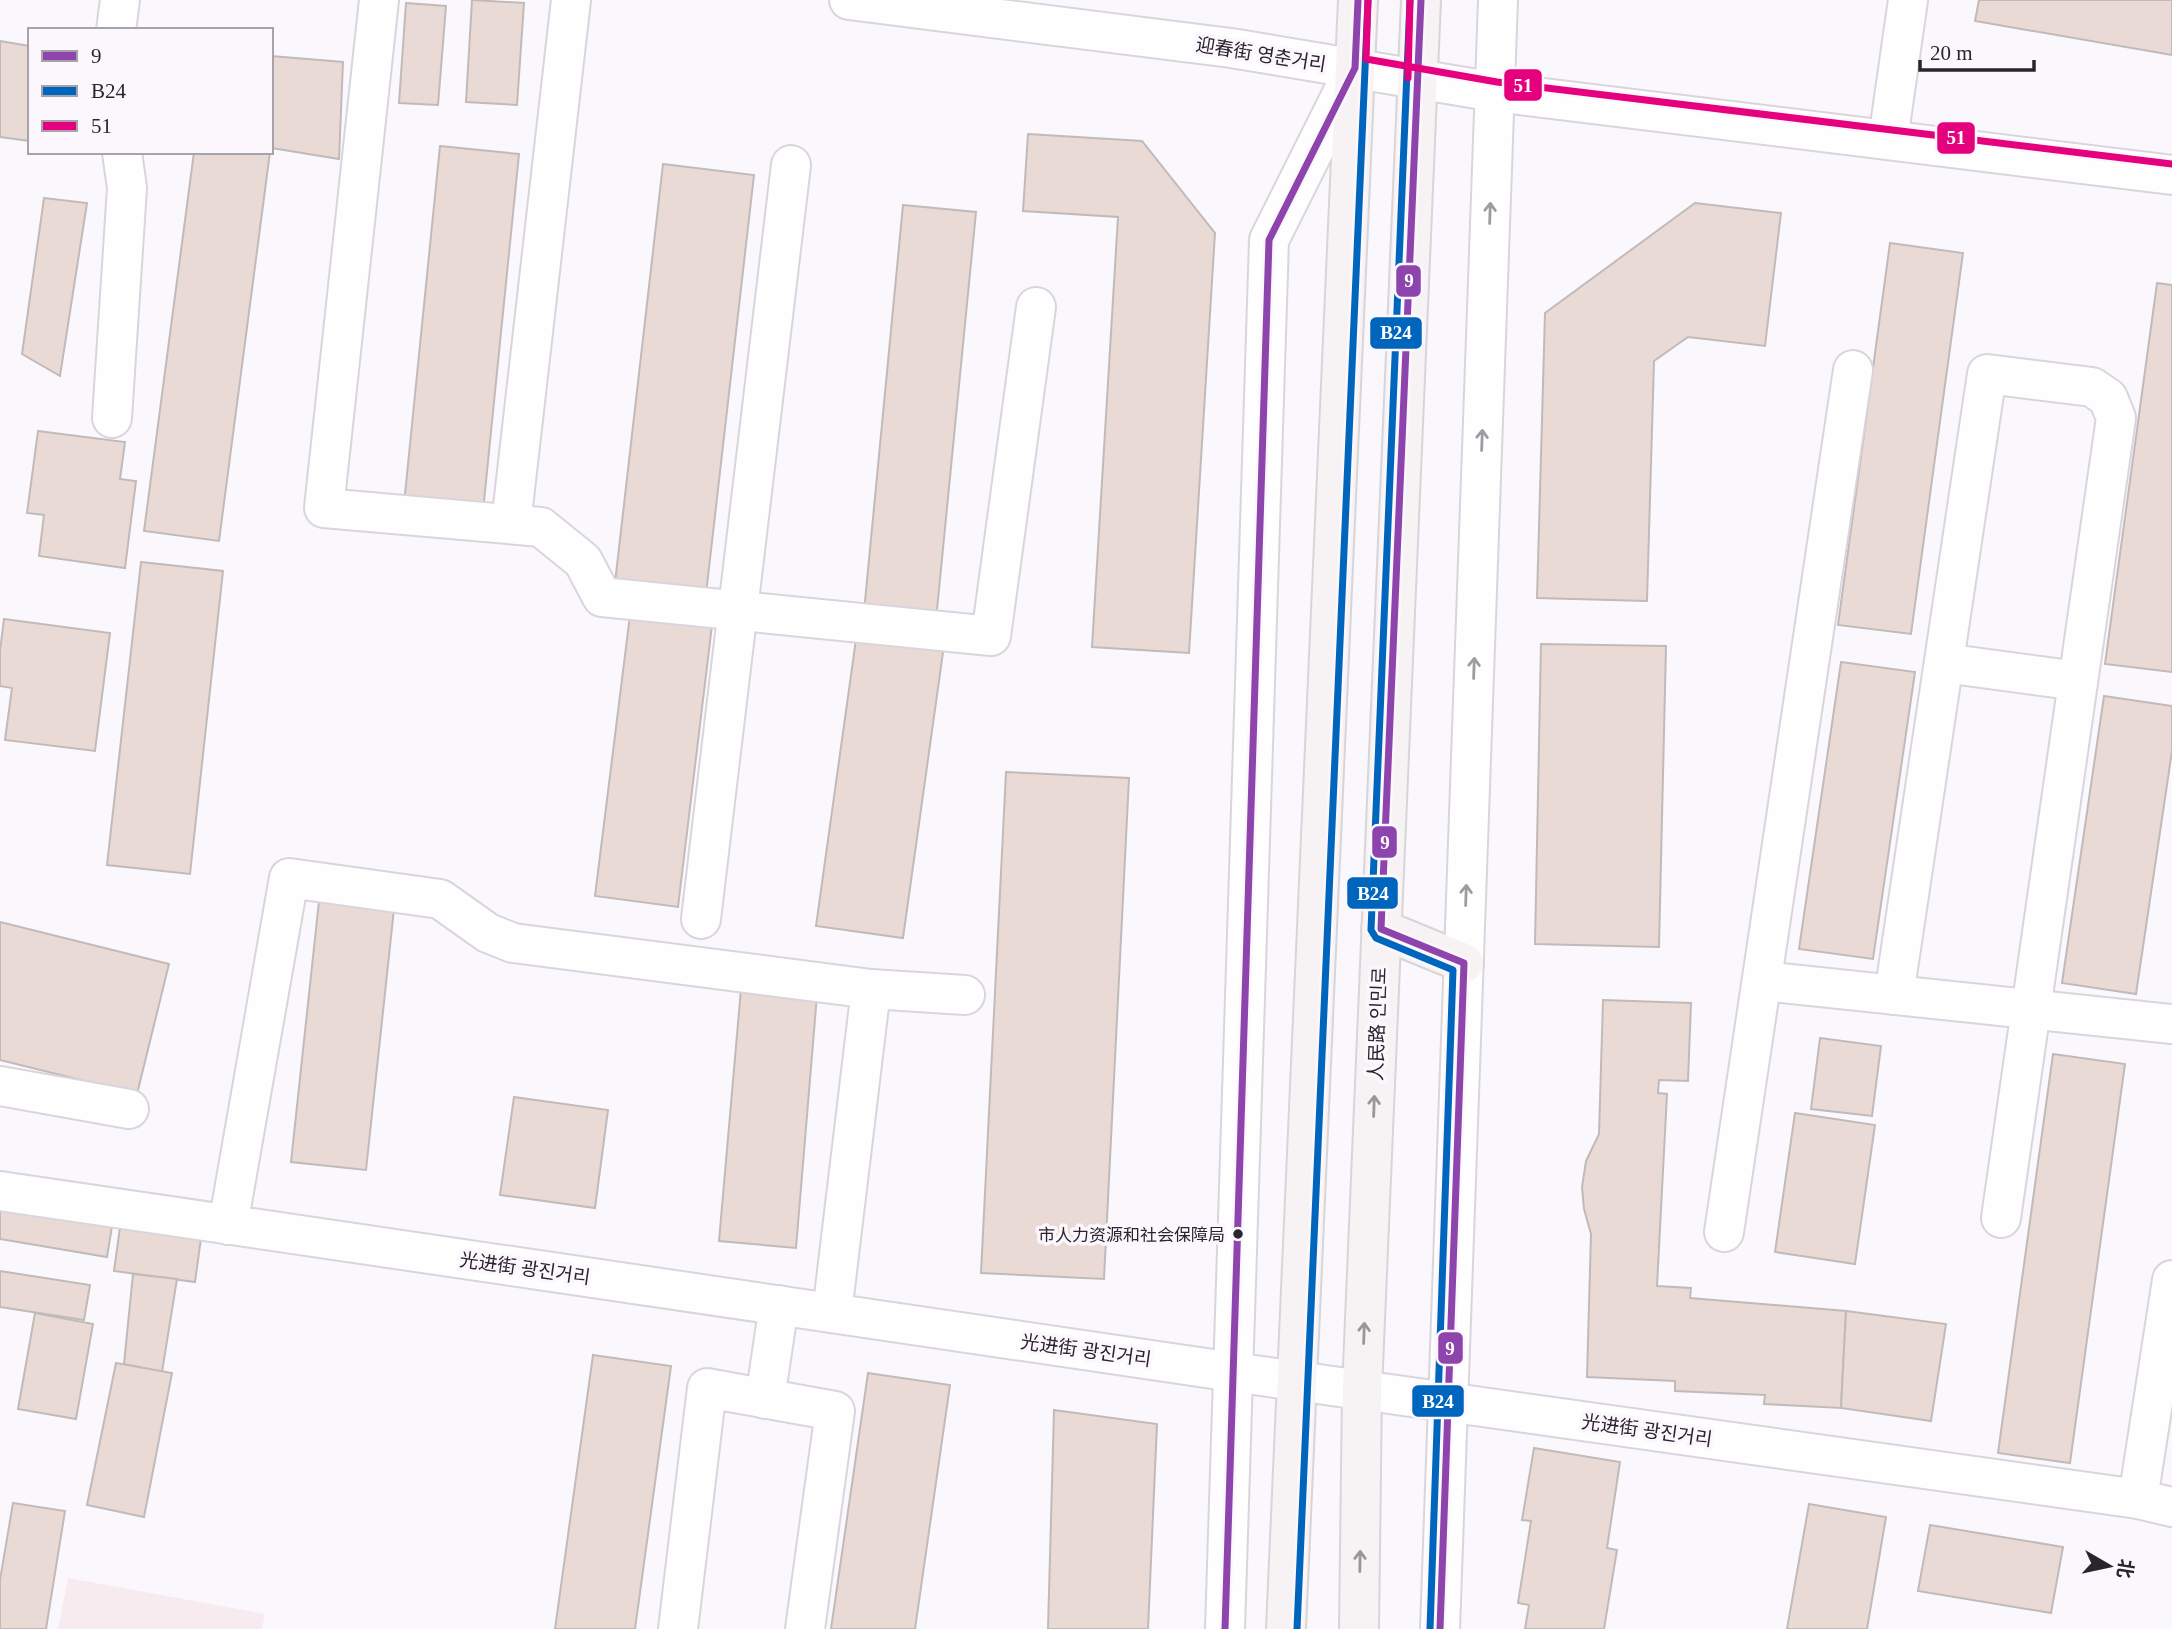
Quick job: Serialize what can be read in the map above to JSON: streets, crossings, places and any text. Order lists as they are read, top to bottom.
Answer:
{
  "streets": {
    "main road": ["人民路 인민로"],
    "street": ["迎春街 영춘거리", "光进街 광진거리"]
  },
  "crossings": [
    ["迎春街 영춘거리", "人民路 인민로"],
    ["人民路 인민로", "光进街 광진거리"]
  ],
  "places": ["市人力资源和社会保障局"],
  "lines": ["transit line 9", "transit line B24", "transit line 51"],
  "legend": ["9", "B24", "51"],
  "scale_bar": "20 m",
  "north": "right"
}
